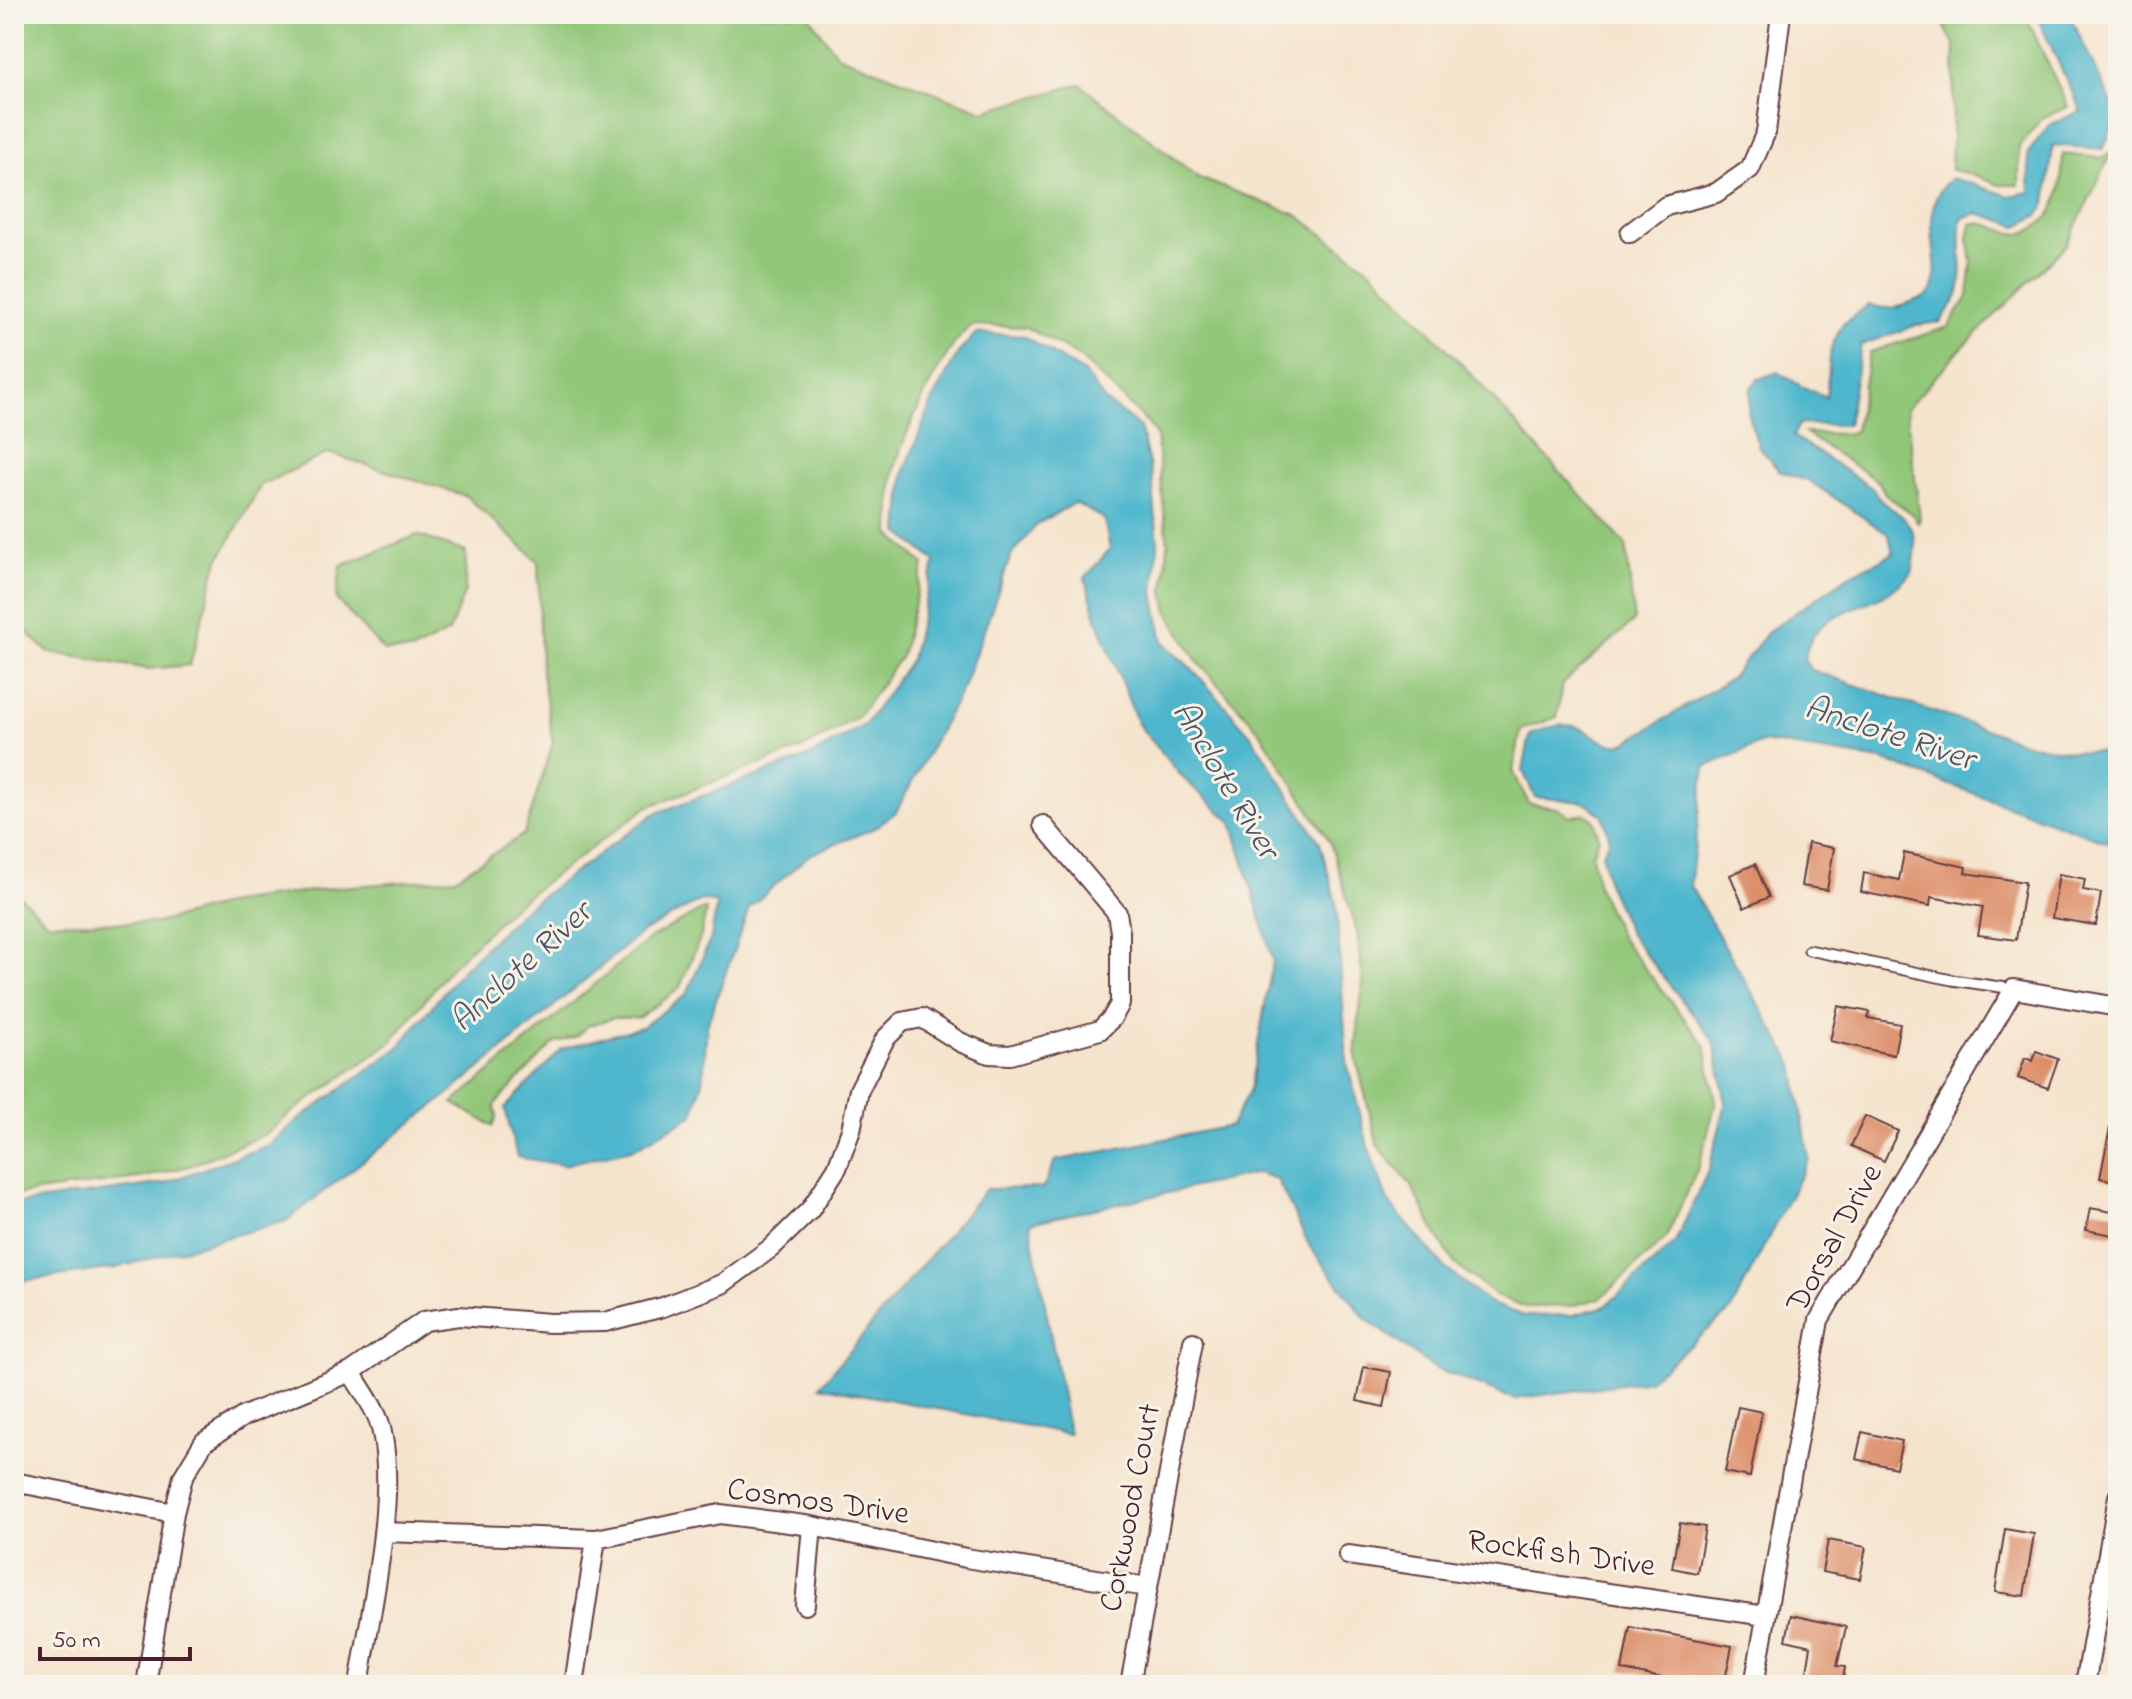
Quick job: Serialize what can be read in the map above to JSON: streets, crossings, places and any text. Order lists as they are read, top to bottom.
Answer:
{
  "streets": {
    "street": [
      "Dorsal Drive",
      "Cosmos Drive",
      "Corkwood Court",
      "Rockfish Drive"
    ]
  },
  "crossings": [
    ["Dorsal Drive", "Rockfish Drive"],
    ["Cosmos Drive", "Corkwood Court"]
  ],
  "water": ["Anclote River"],
  "scale_bar": "50 m"
}
